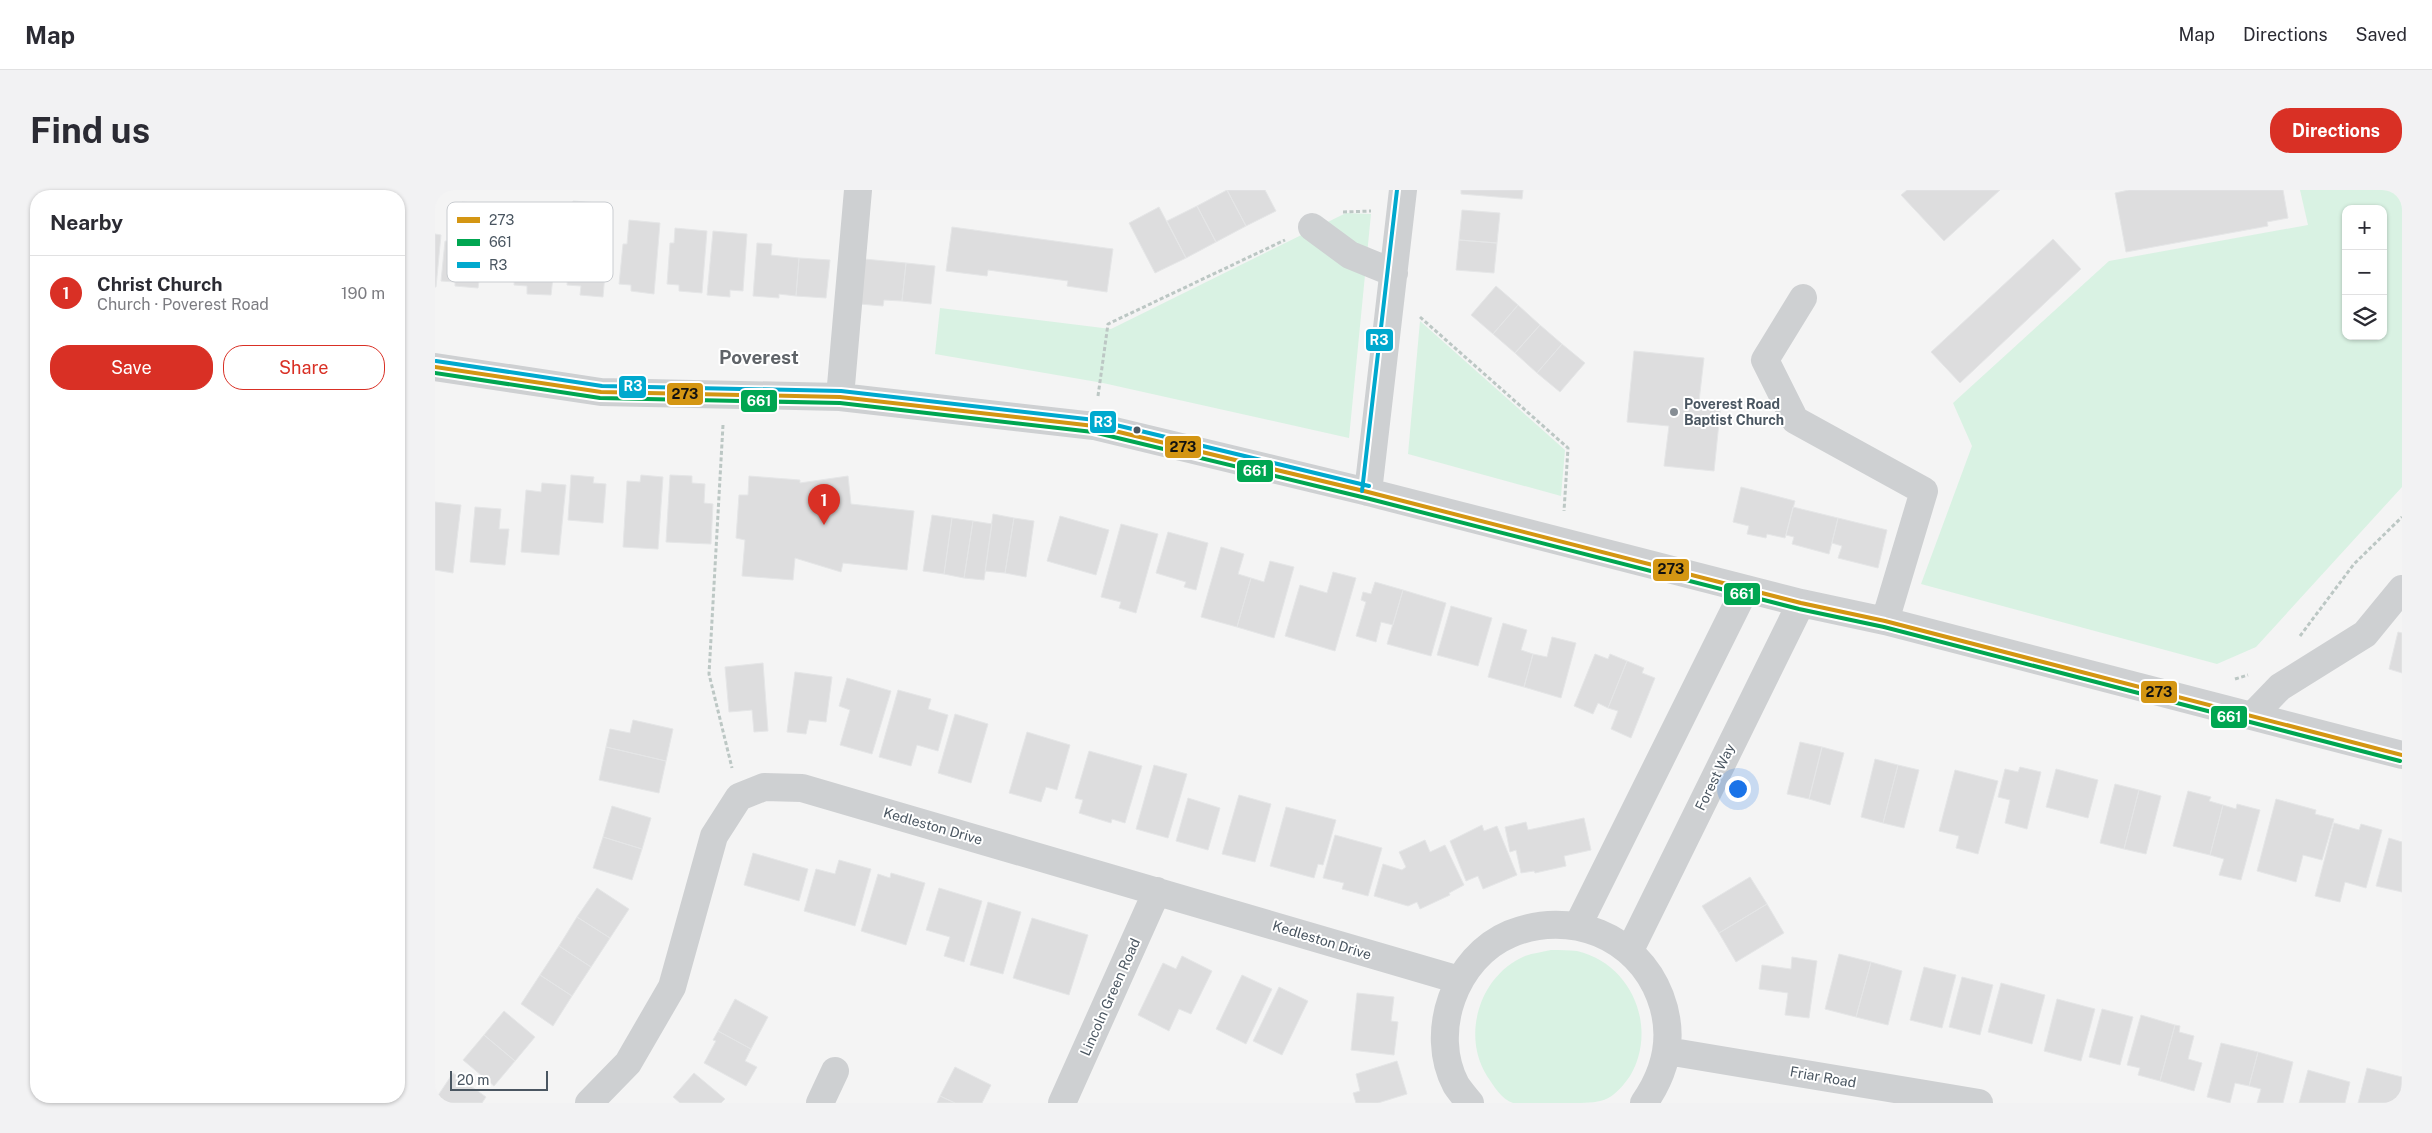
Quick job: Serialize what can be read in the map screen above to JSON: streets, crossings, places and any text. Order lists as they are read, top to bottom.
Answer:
{
  "streets": {
    "street": [
      "Forest Way",
      "Kedleston Drive",
      "Lincoln Green Road",
      "Friar Road"
    ]
  },
  "crossings": [
    ["Kedleston Drive", "Lincoln Green Road"]
  ],
  "districts": ["Poverest"],
  "places": ["Poverest Road Baptist Church"],
  "lines": ["transit line R3", "transit line 273", "transit line 661"],
  "legend": ["273", "661", "R3"],
  "scale_bar": "20 m",
  "page": {
    "header": "Map",
    "nav": ["Map", "Directions", "Saved"],
    "buttons": [
      "Directions",
      ["Save", "Share"]
    ],
    "title": "Find us",
    "heading": "Nearby",
    "map_buttons": ["+", "−"],
    "list": [
      {
        "mark": "1",
        "name": "Christ Church",
        "note": "Church · Poverest Road",
        "value": "190 m"
      }
    ],
    "pins": "1",
    "scale": "20 m"
  }
}
